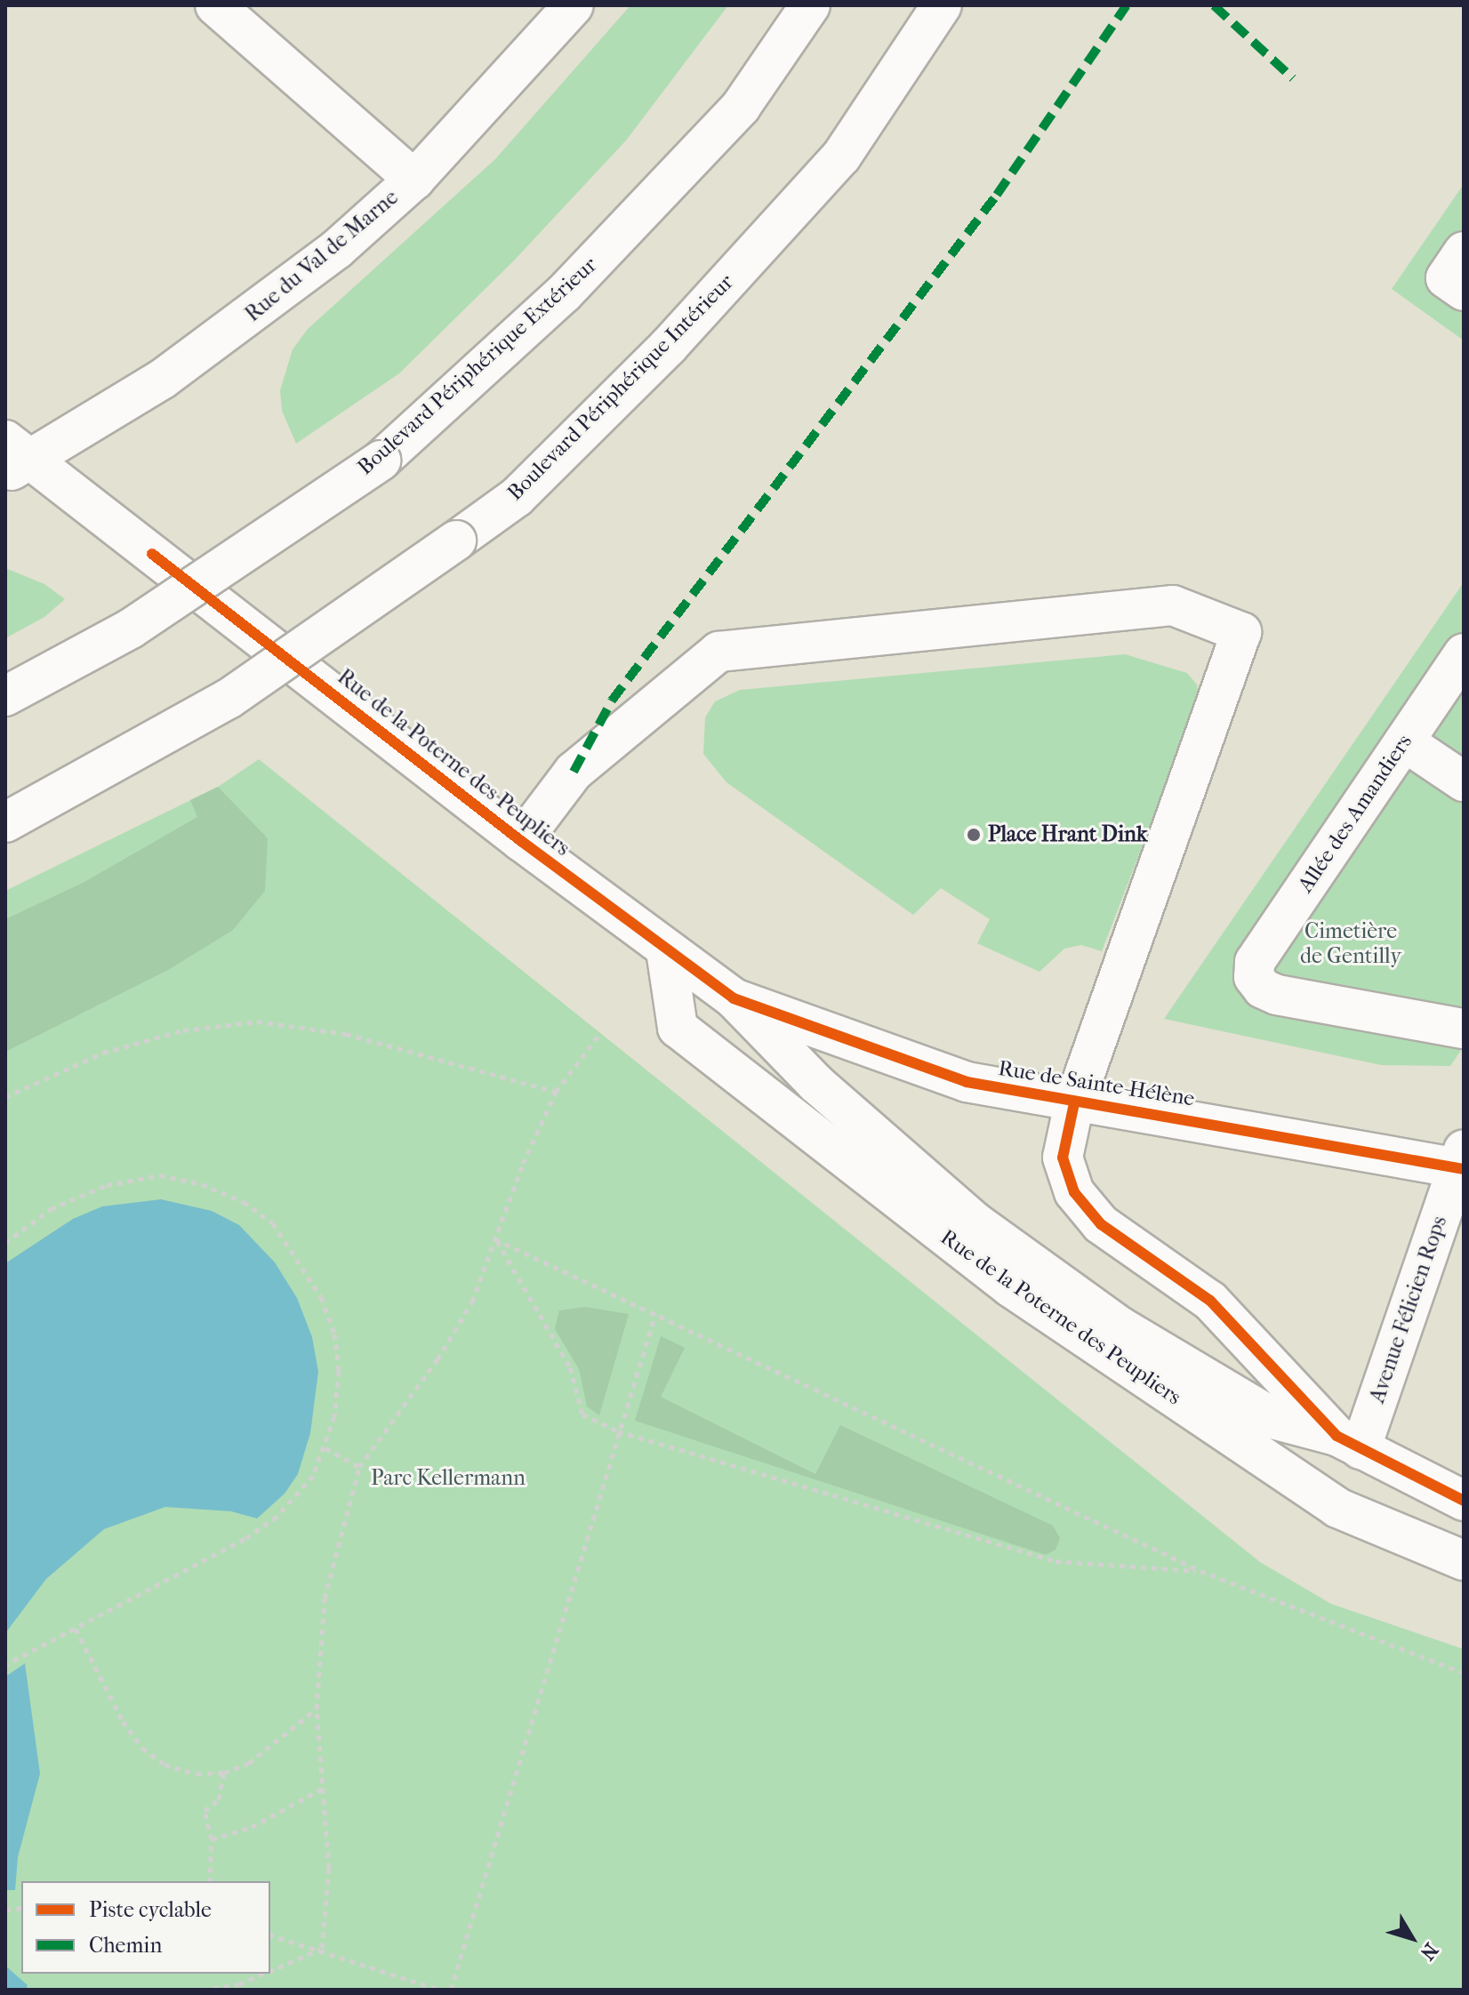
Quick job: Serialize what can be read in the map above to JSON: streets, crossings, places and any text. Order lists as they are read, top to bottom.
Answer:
{
  "streets": {
    "main road": [
      "Rue du Val de Marne",
      "Boulevard Périphérique Extérieur",
      "Boulevard Périphérique Intérieur",
      "Rue de la Poterne des Peupliers",
      "Allée des Amandiers",
      "Rue de Sainte-Hélène",
      "Avenue Félicien Rops"
    ]
  },
  "crossings": [
    ["Rue du Val de Marne", "Rue de la Poterne des Peupliers"],
    ["Rue de la Poterne des Peupliers", "Rue de Sainte-Hélène"],
    ["Rue de la Poterne des Peupliers", "Avenue Félicien Rops"],
    ["Rue de Sainte-Hélène", "Avenue Félicien Rops"]
  ],
  "parks": ["Cimetière de Gentilly", "Parc Kellermann"],
  "places": ["Place Hrant Dink"],
  "legend": ["Piste cyclable", "Chemin"],
  "north": "bottom right"
}
